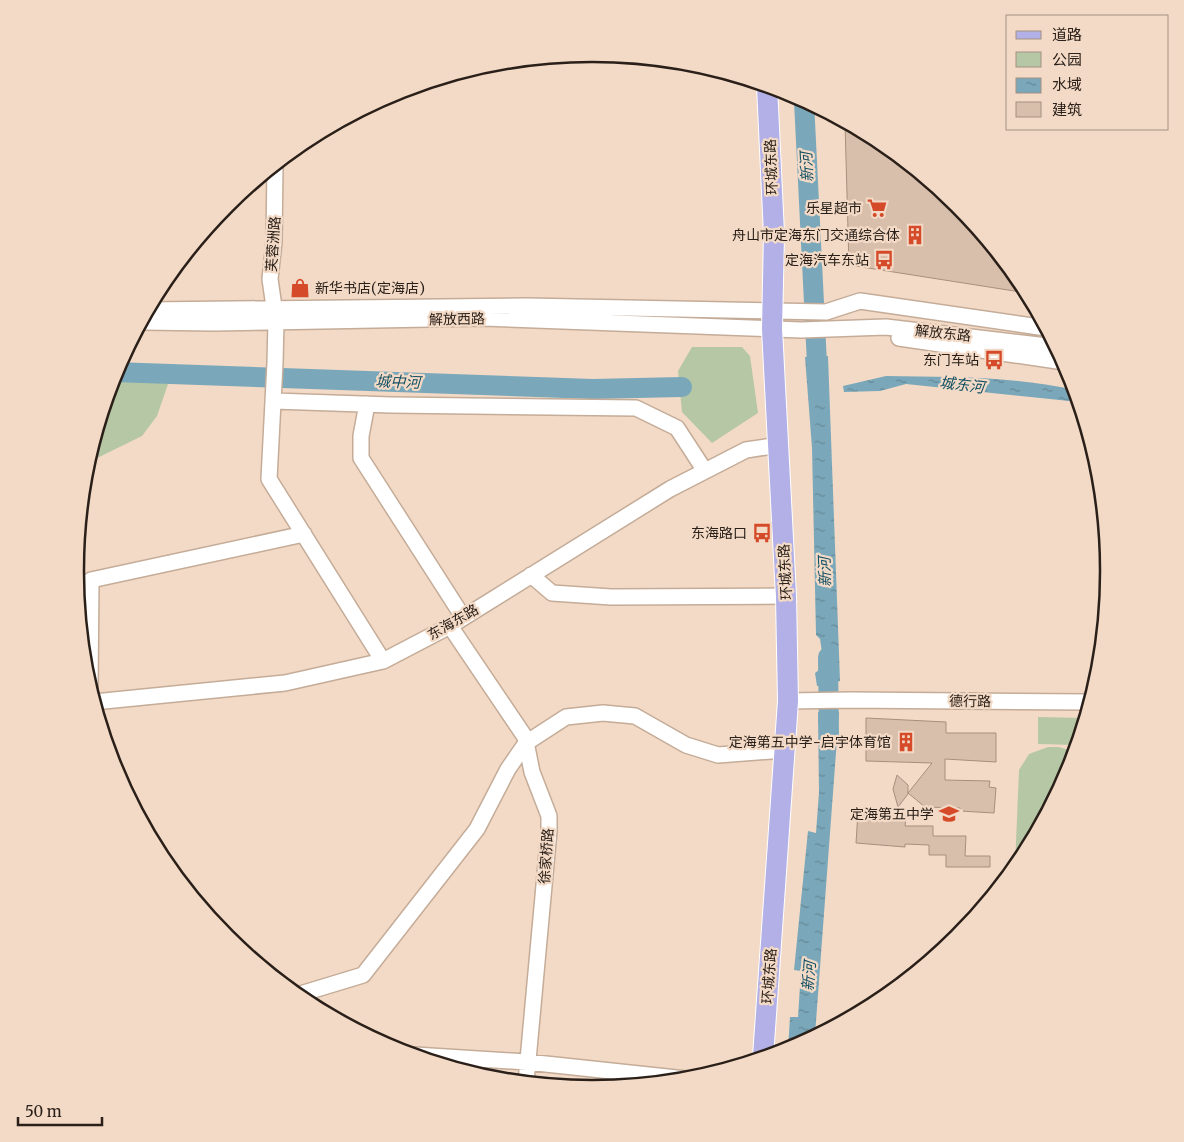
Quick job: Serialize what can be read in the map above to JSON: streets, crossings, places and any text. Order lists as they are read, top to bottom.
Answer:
{
  "streets": {
    "main road": ["环城东路"],
    "street": [
      "芙蓉洲路",
      "解放东路",
      "东海东路",
      "德行路",
      "徐家桥路"
    ]
  },
  "crossings": [
    ["环城东路", "东海东路"],
    ["环城东路", "德行路"],
    ["芙蓉洲路", "东海东路"],
    ["东海东路", "徐家桥路"]
  ],
  "water": ["新河", "城中河", "城东河"],
  "places": {
    "supermarket": ["乐星超市"],
    "building": ["舟山市定海东门交通综合体", "定海第五中学-启宇体育馆"],
    "bus stop": ["定海汽车东站", "东门车站", "东海路口"],
    "shop": ["新华书店(定海店)"],
    "school or university": ["定海第五中学"]
  },
  "legend": [
    "道路",
    "公园",
    "水域",
    "建筑"
  ],
  "scale_bar": "50 m"
}
